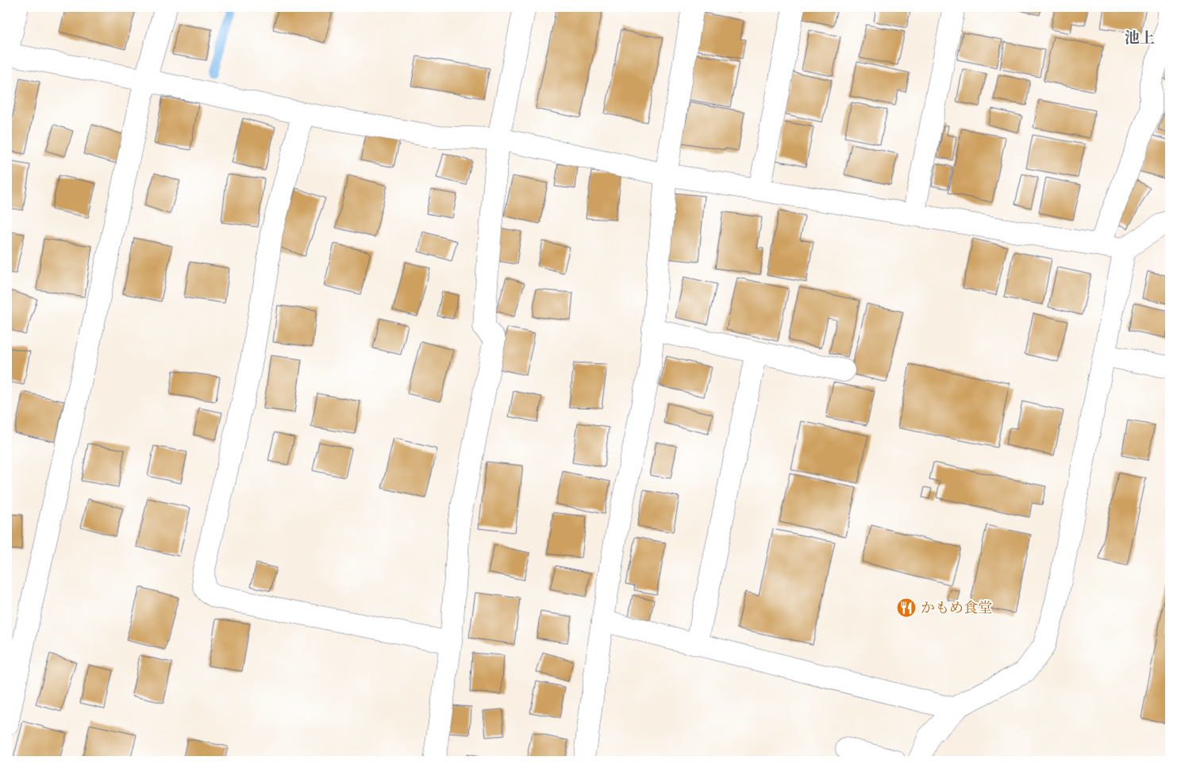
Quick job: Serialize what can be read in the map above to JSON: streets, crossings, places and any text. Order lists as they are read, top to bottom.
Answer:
{
  "districts": ["池上"],
  "places": {
    "restaurant": ["かもめ食堂"]
  }
}
